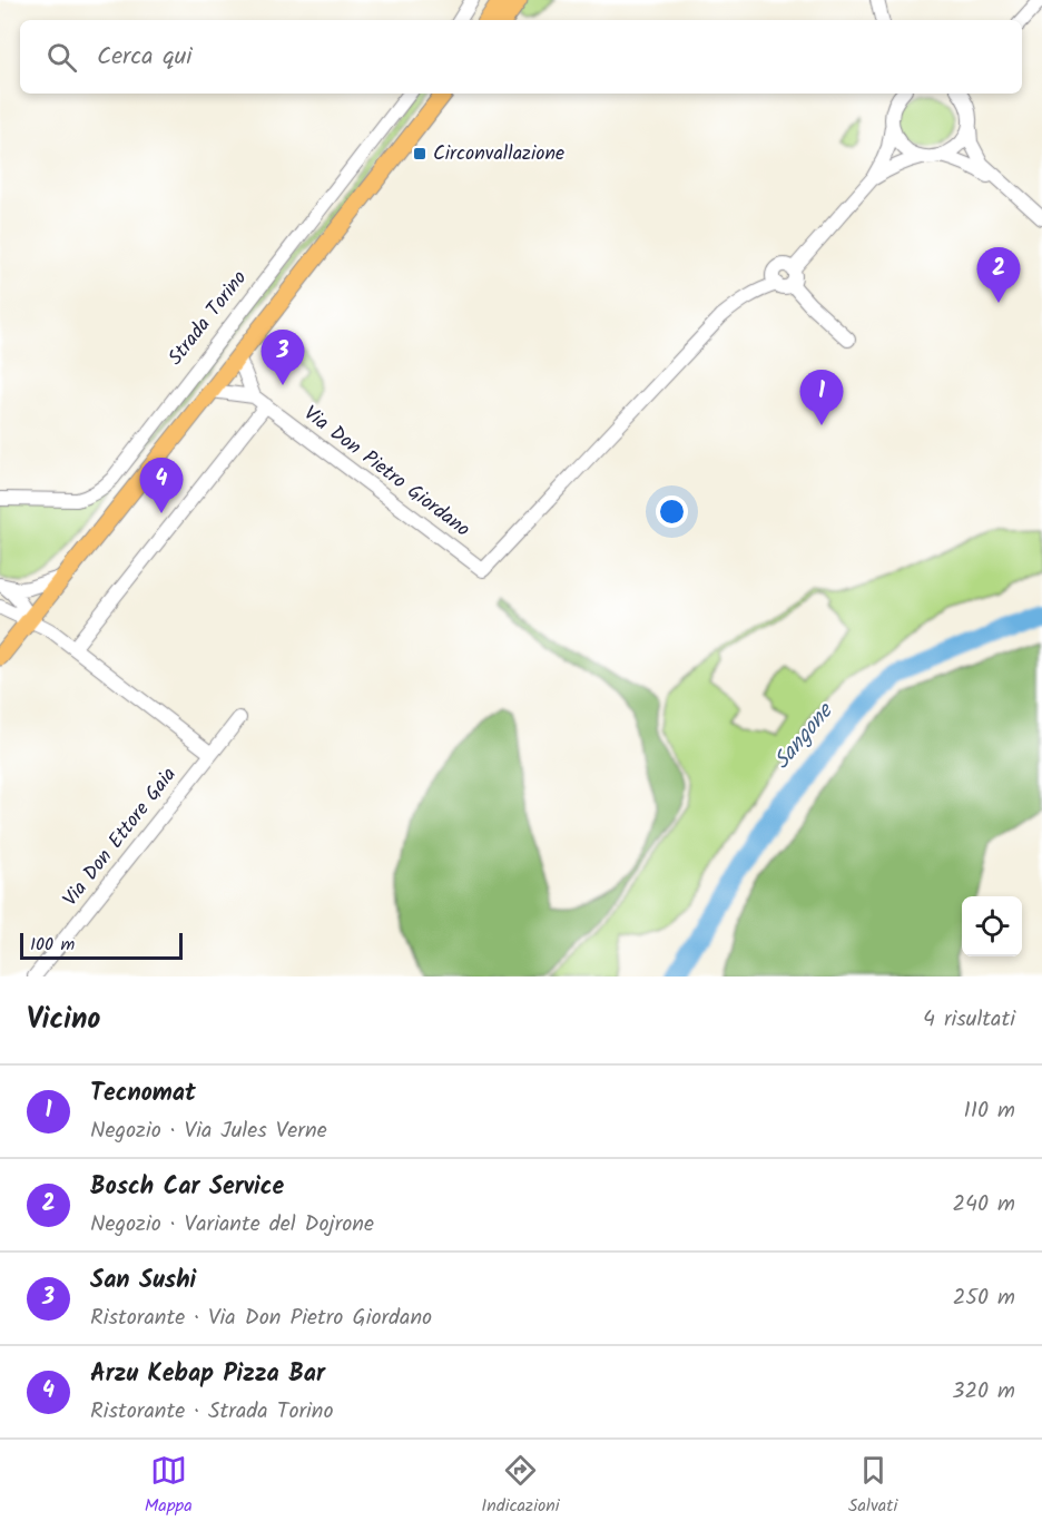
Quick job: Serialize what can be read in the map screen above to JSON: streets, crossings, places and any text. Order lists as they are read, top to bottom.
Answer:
{
  "streets": {
    "street": ["Strada Torino", "Via Don Pietro Giordano", "Via Don Ettore Gaia"]
  },
  "water": ["Sangone"],
  "places": {
    "transit": ["Circonvallazione"]
  },
  "scale_bar": "100 m",
  "page": {
    "search": "Cerca qui",
    "pins": [
      "2",
      "3",
      "1",
      "4"
    ],
    "scale": "100 m",
    "heading": ["Vicino", "4 risultati"],
    "list": [
      {
        "mark": "1",
        "name": "Tecnomat",
        "note": "Negozio · Via Jules Verne",
        "value": "110 m"
      },
      {
        "mark": "2",
        "name": "Bosch Car Service",
        "note": "Negozio · Variante del Dojrone",
        "value": "240 m"
      },
      {
        "mark": "3",
        "name": "San Sushi",
        "note": "Ristorante · Via Don Pietro Giordano",
        "value": "250 m"
      },
      {
        "mark": "4",
        "name": "Arzu Kebap Pizza Bar",
        "note": "Ristorante · Strada Torino",
        "value": "320 m"
      }
    ],
    "nav": ["Mappa", "Indicazioni", "Salvati"]
  }
}
